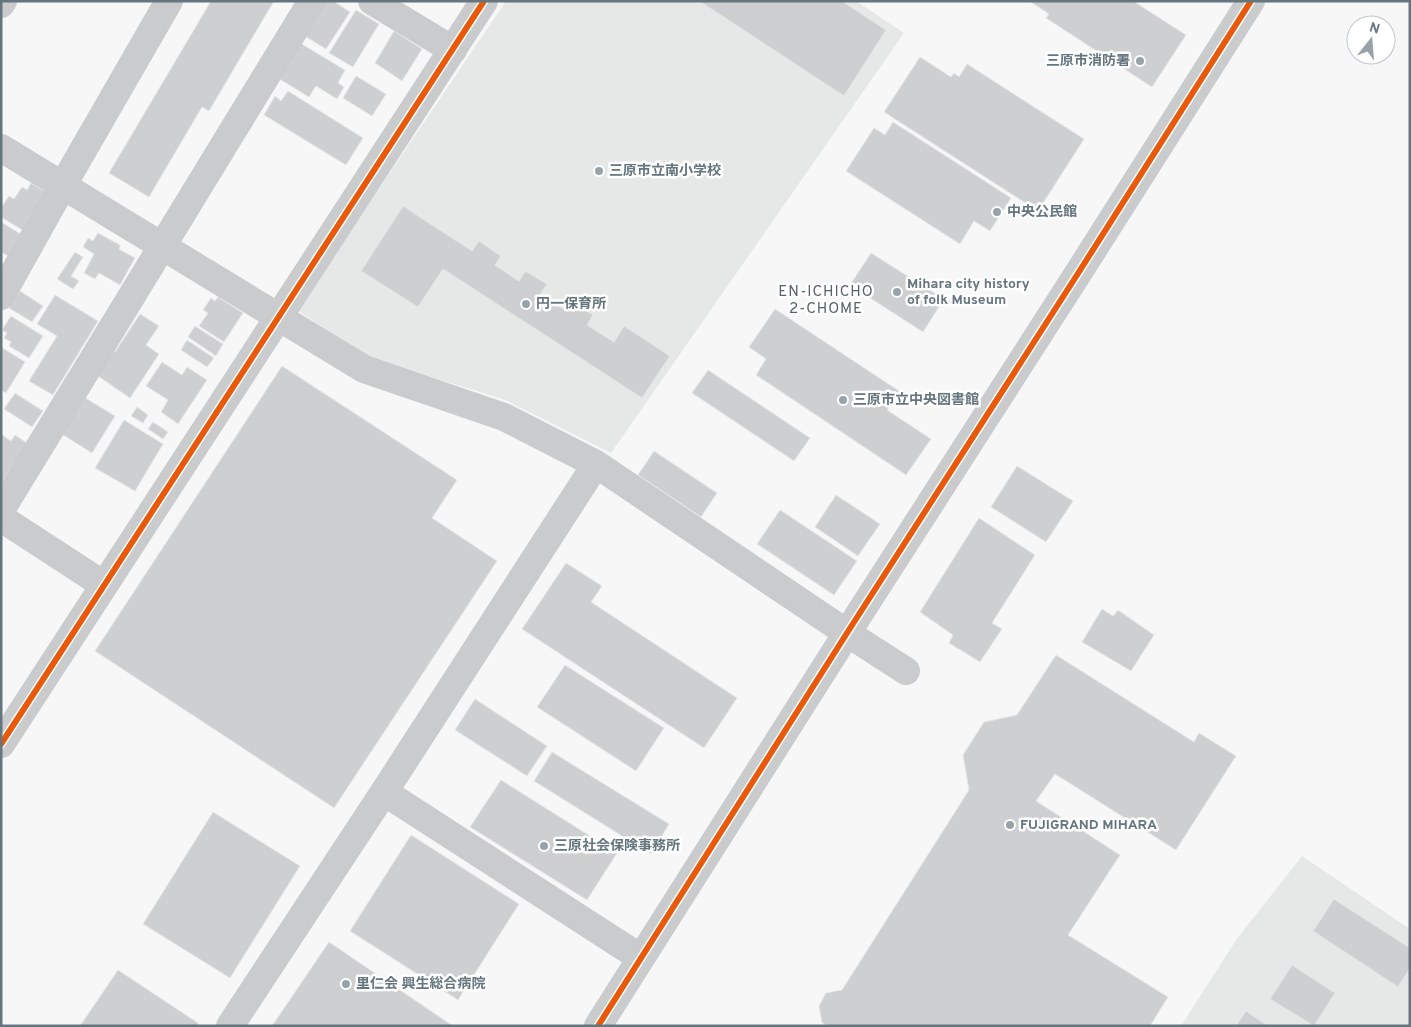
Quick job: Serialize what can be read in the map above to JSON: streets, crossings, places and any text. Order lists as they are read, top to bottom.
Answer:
{
  "districts": ["EN-ICHICHO 2-CHOME"],
  "places": [
    "三原市消防署",
    "三原市立南小学校",
    "中央公民館",
    "Mihara city history of folk Museum",
    "円一保育所",
    "三原市立中央図書館",
    "FUJIGRAND MIHARA",
    "三原社会保険事務所",
    "里仁会 興生総合病院"
  ],
  "north": "top"
}
